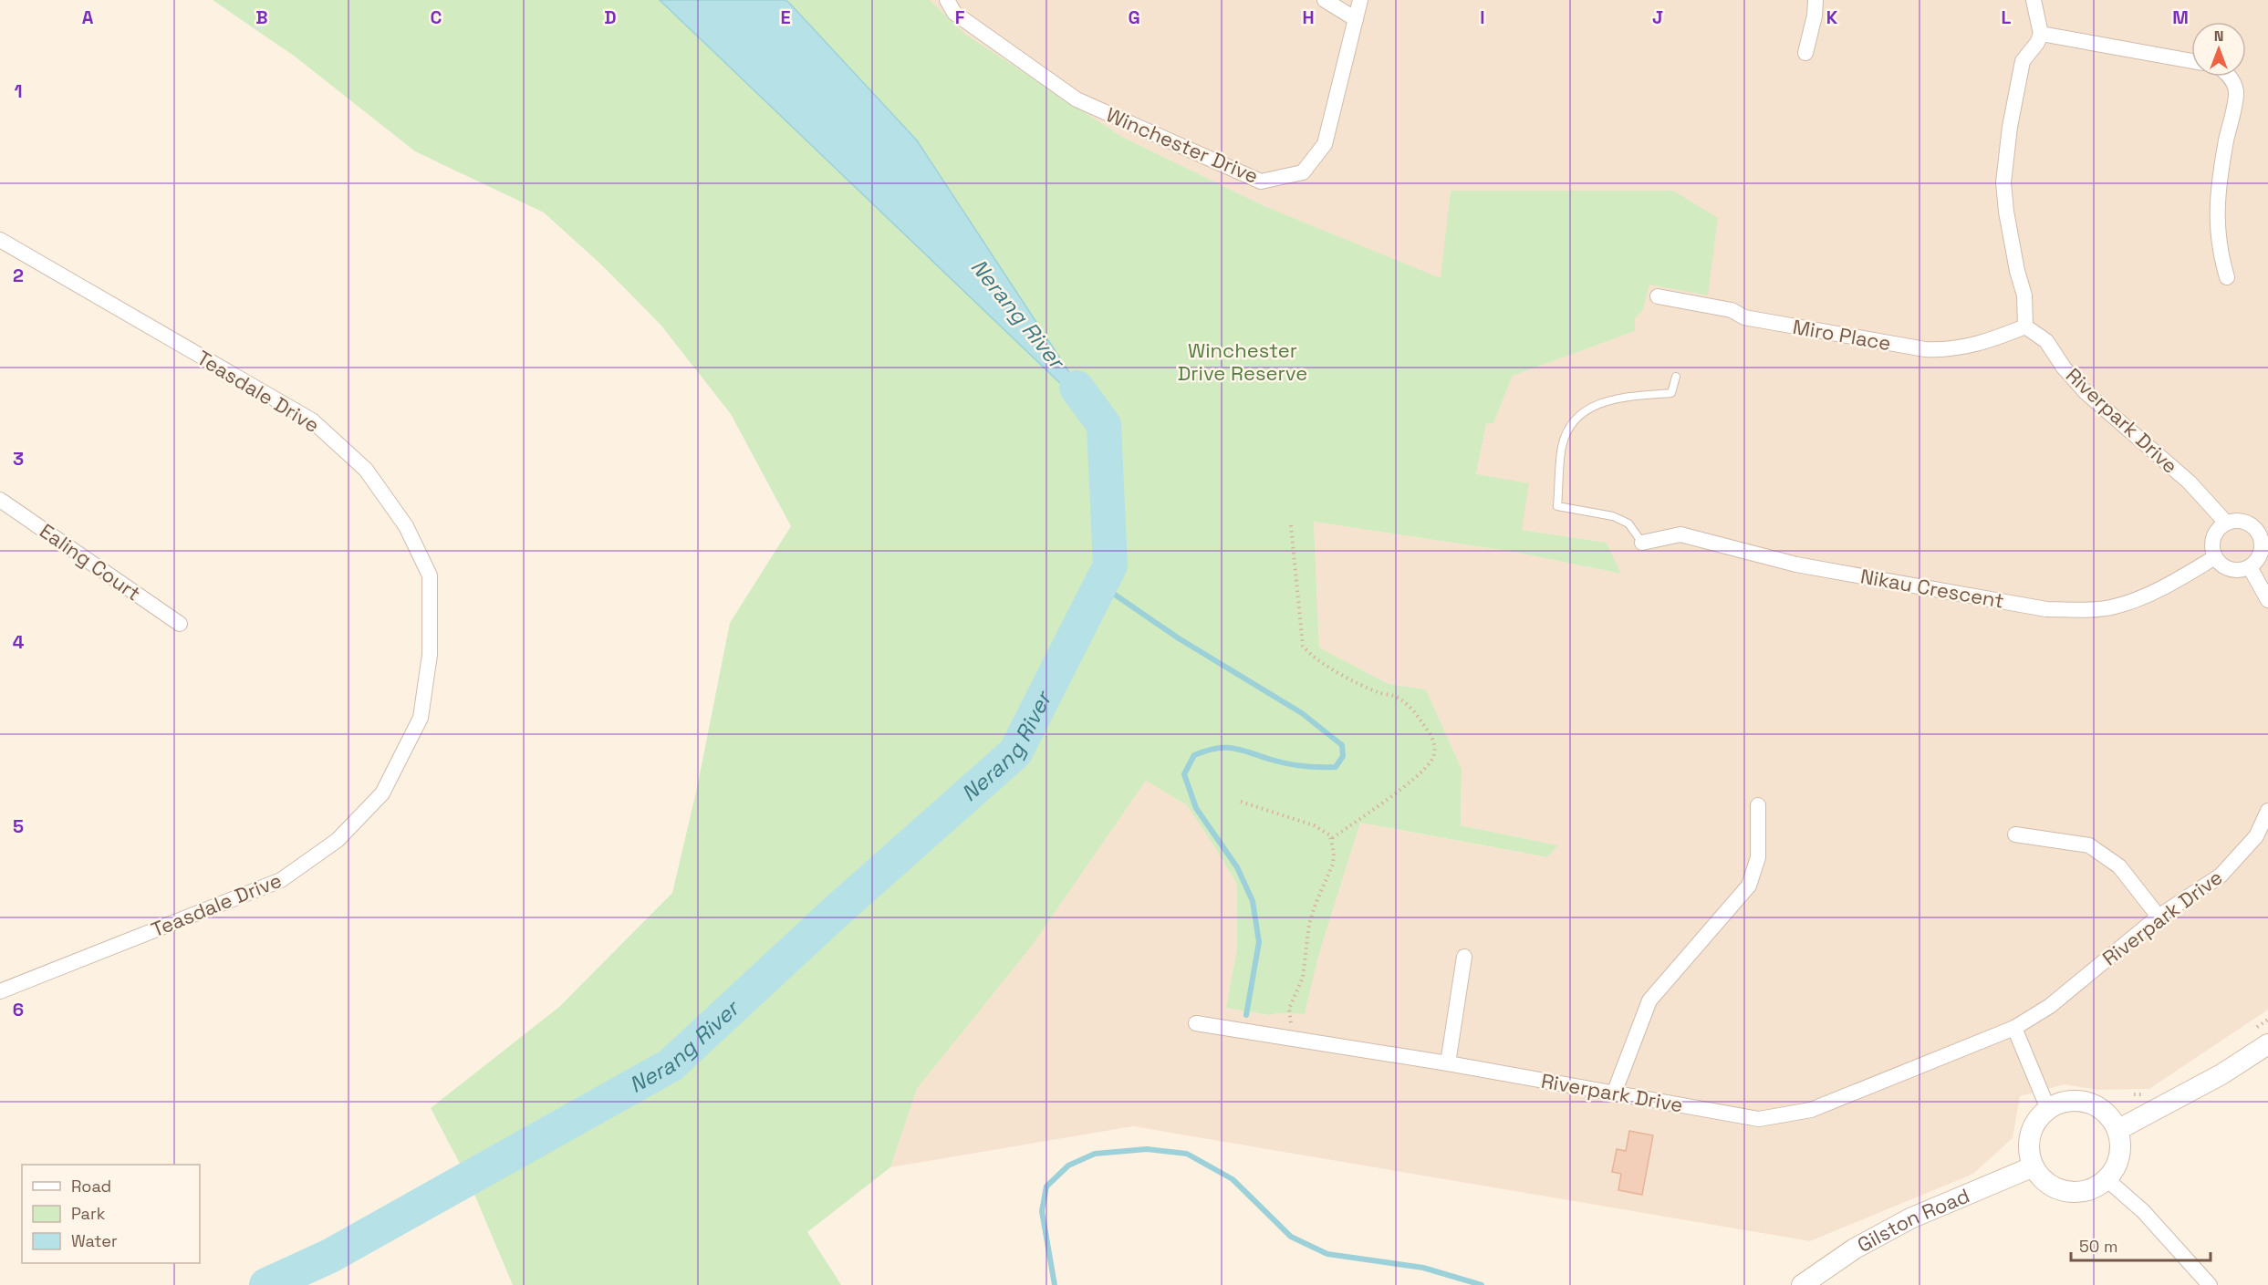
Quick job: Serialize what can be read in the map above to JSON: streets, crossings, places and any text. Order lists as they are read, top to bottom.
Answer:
{
  "streets": {
    "main road": ["Gilston Road"],
    "street": [
      "Winchester Drive",
      "Miro Place",
      "Teasdale Drive",
      "Riverpark Drive",
      "Ealing Court",
      "Nikau Crescent"
    ]
  },
  "crossings": [
    ["Miro Place", "Riverpark Drive"],
    ["Riverpark Drive", "Nikau Crescent"]
  ],
  "water": ["Nerang River"],
  "parks": ["Winchester Drive Reserve"],
  "legend": ["Road", "Park", "Water"],
  "scale_bar": "50 m",
  "north": "top",
  "grid": {
    "columns": [
      "A",
      "B",
      "C",
      "D",
      "E",
      "F",
      "G",
      "H",
      "I",
      "J",
      "K",
      "L",
      "M"
    ],
    "rows": [
      "1",
      "2",
      "3",
      "4",
      "5",
      "6"
    ]
  }
}
